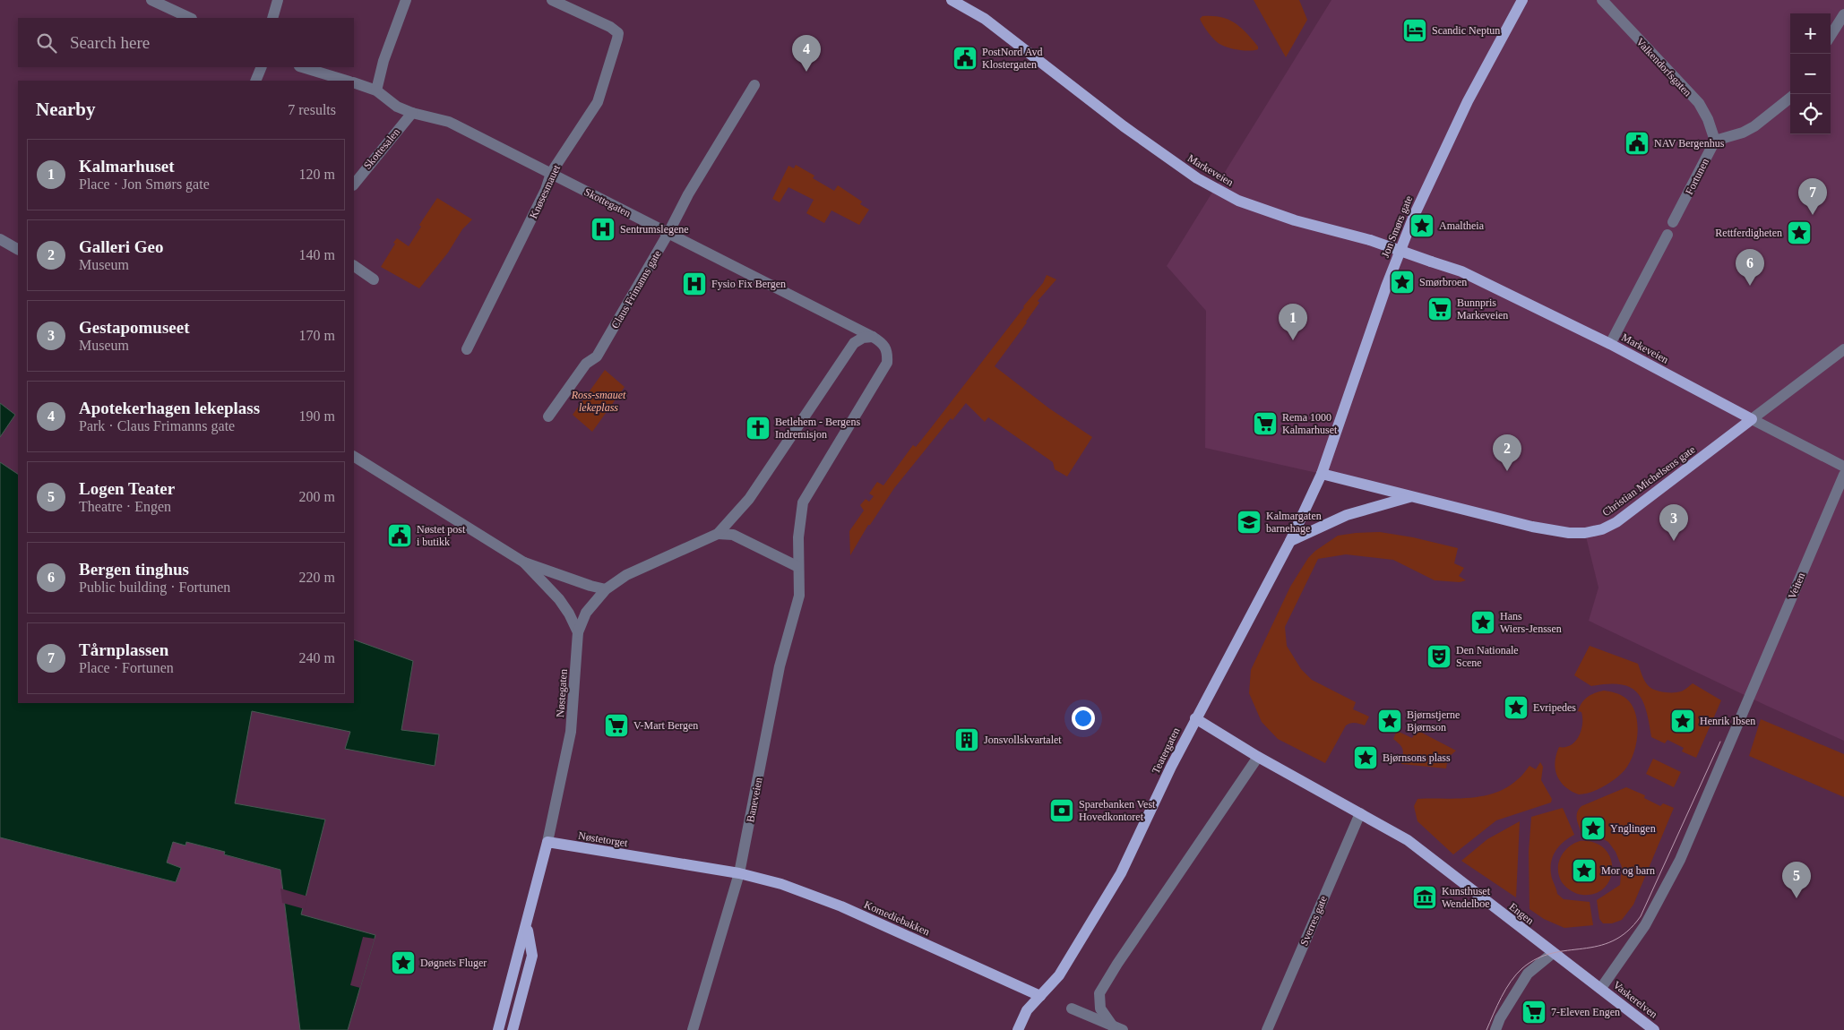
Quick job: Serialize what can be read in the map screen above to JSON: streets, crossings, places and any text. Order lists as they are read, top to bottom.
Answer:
{
  "streets": {
    "main road": [
      "Markeveien",
      "Jon Smørs gate",
      "Christian Michelsens gate",
      "Teatergaten",
      "Nøstetorget",
      "Engen",
      "Komediebakken",
      "Vaskerelven"
    ],
    "street": [
      "Valkendorfsgaten",
      "Skottesalen",
      "Fortunen",
      "Knøsesmauet",
      "Skottegaten",
      "Claus Frimanns gate",
      "Veiten",
      "Nøstegaten",
      "Baneveien",
      "Sverres gate"
    ]
  },
  "crossings": [
    ["Valkendorfsgaten", "Fortunen"],
    ["Skottesalen", "Skottegaten"],
    ["Markeveien", "Christian Michelsens gate"],
    ["Knøsesmauet", "Skottegaten"],
    ["Skottegaten", "Claus Frimanns gate"],
    ["Skottegaten", "Baneveien"],
    ["Jon Smørs gate", "Christian Michelsens gate"],
    ["Jon Smørs gate", "Teatergaten"],
    ["Christian Michelsens gate", "Teatergaten"],
    ["Veiten", "Engen"],
    ["Veiten", "Vaskerelven"],
    ["Nøstegaten", "Nøstetorget"],
    ["Teatergaten", "Engen"],
    ["Teatergaten", "Komediebakken"],
    ["Baneveien", "Nøstetorget"],
    ["Baneveien", "Komediebakken"],
    ["Nøstetorget", "Komediebakken"],
    ["Engen", "Sverres gate"],
    ["Engen", "Vaskerelven"]
  ],
  "parks": ["Ross-smauet lekeplass"],
  "places": {
    "hotel": ["Scandic Neptun"],
    "public building": ["PostNord Avd Klostergaten", "NAV Bergenhus", "Nøstet post i butikk"],
    "place": [
      "Amaltheia",
      "Rettferdigheten",
      "Smørbroen",
      "Hans Wiers-Jenssen",
      "Evripedes",
      "Bjørnstjerne Bjørnson",
      "Henrik Ibsen",
      "Bjørnsons plass",
      "Ynglingen",
      "Mor og barn",
      "Døgnets Fluger"
    ],
    "hospital": ["Sentrumslegene", "Fysio Fix Bergen"],
    "supermarket": [
      "Bunnpris Markeveien",
      "Rema 1000 Kalmarhuset",
      "V-Mart Bergen",
      "7-Eleven Engen"
    ],
    "church": ["Betlehem - Bergens Indremisjon"],
    "school or university": ["Kalmargaten barnehage"],
    "theatre": ["Den Nationale Scene"],
    "building": ["Jonsvollskvartalet"],
    "bank": ["Sparebanken Vest Hovedkontoret"],
    "museum": ["Kunsthuset Wendelboe"]
  },
  "page": {
    "map_buttons": ["+", "−"],
    "search": "Search here",
    "pins": [
      "4",
      "7",
      "6",
      "1",
      "2",
      "3",
      "5"
    ],
    "heading": ["Nearby", "7 results"],
    "list": [
      {
        "mark": "1",
        "name": "Kalmarhuset",
        "note": "Place · Jon Smørs gate",
        "value": "120 m"
      },
      {
        "mark": "2",
        "name": "Galleri Geo",
        "note": "Museum",
        "value": "140 m"
      },
      {
        "mark": "3",
        "name": "Gestapomuseet",
        "note": "Museum",
        "value": "170 m"
      },
      {
        "mark": "4",
        "name": "Apotekerhagen lekeplass",
        "note": "Park · Claus Frimanns gate",
        "value": "190 m"
      },
      {
        "mark": "5",
        "name": "Logen Teater",
        "note": "Theatre · Engen",
        "value": "200 m"
      },
      {
        "mark": "6",
        "name": "Bergen tinghus",
        "note": "Public building · Fortunen",
        "value": "220 m"
      },
      {
        "mark": "7",
        "name": "Tårnplassen",
        "note": "Place · Fortunen",
        "value": "240 m"
      }
    ]
  }
}
